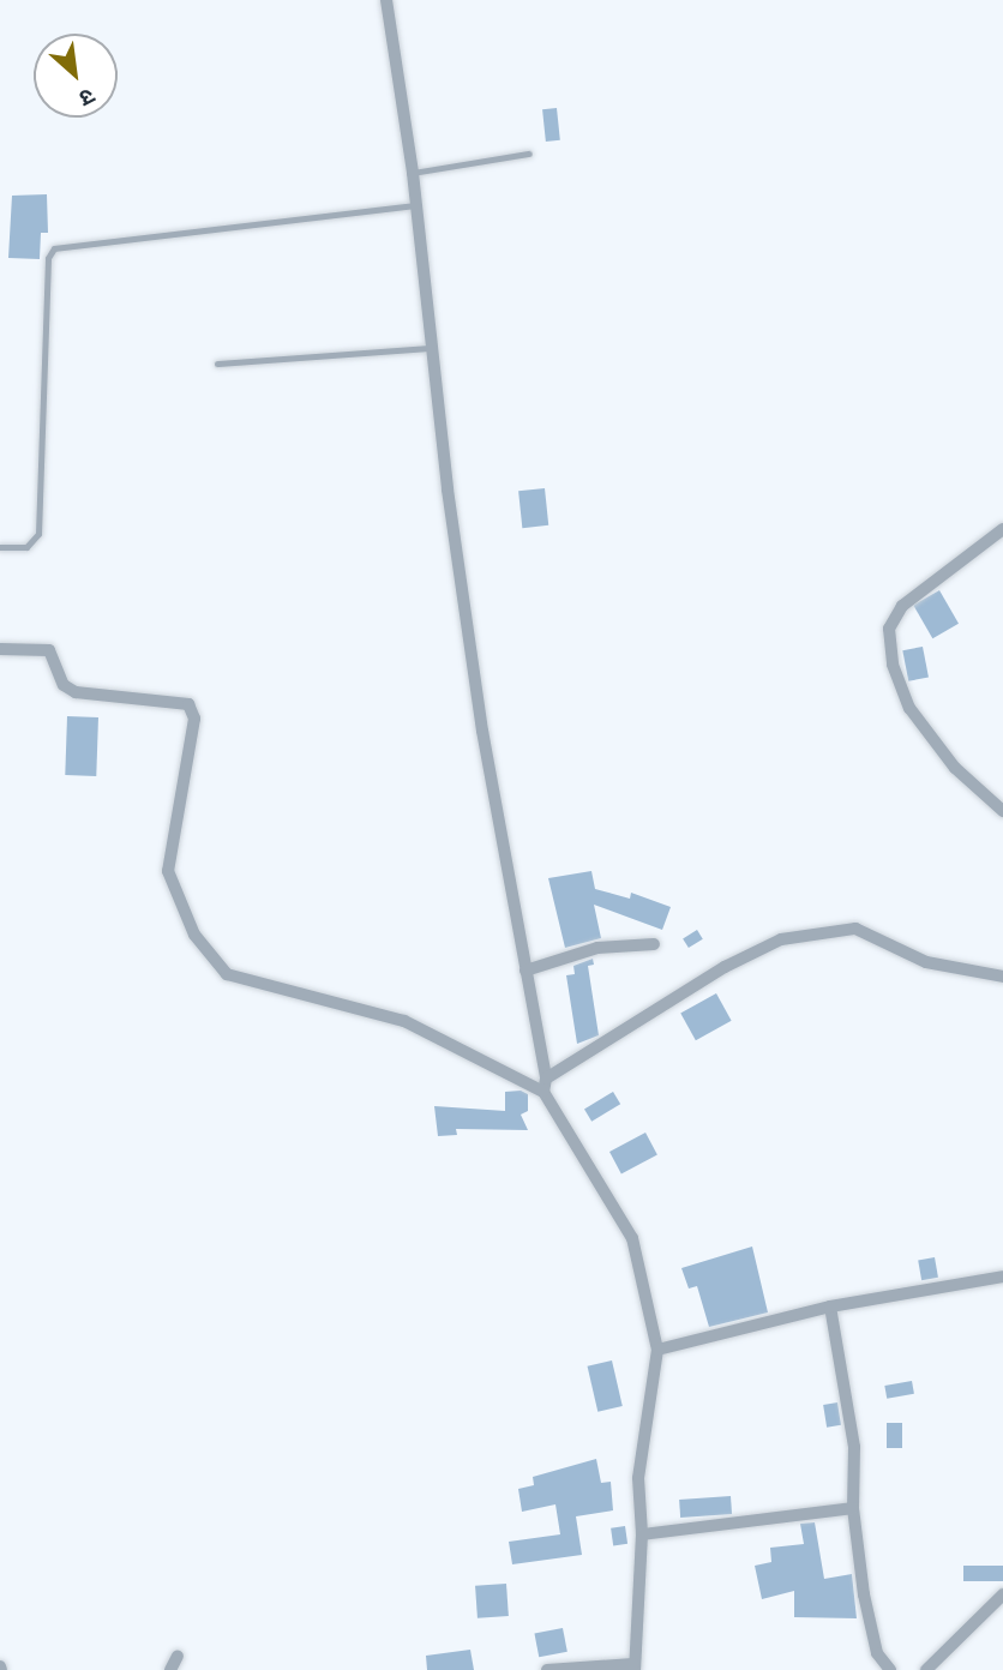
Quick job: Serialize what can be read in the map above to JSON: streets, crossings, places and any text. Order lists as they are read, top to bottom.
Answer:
{
  "north": "bottom right"
}
